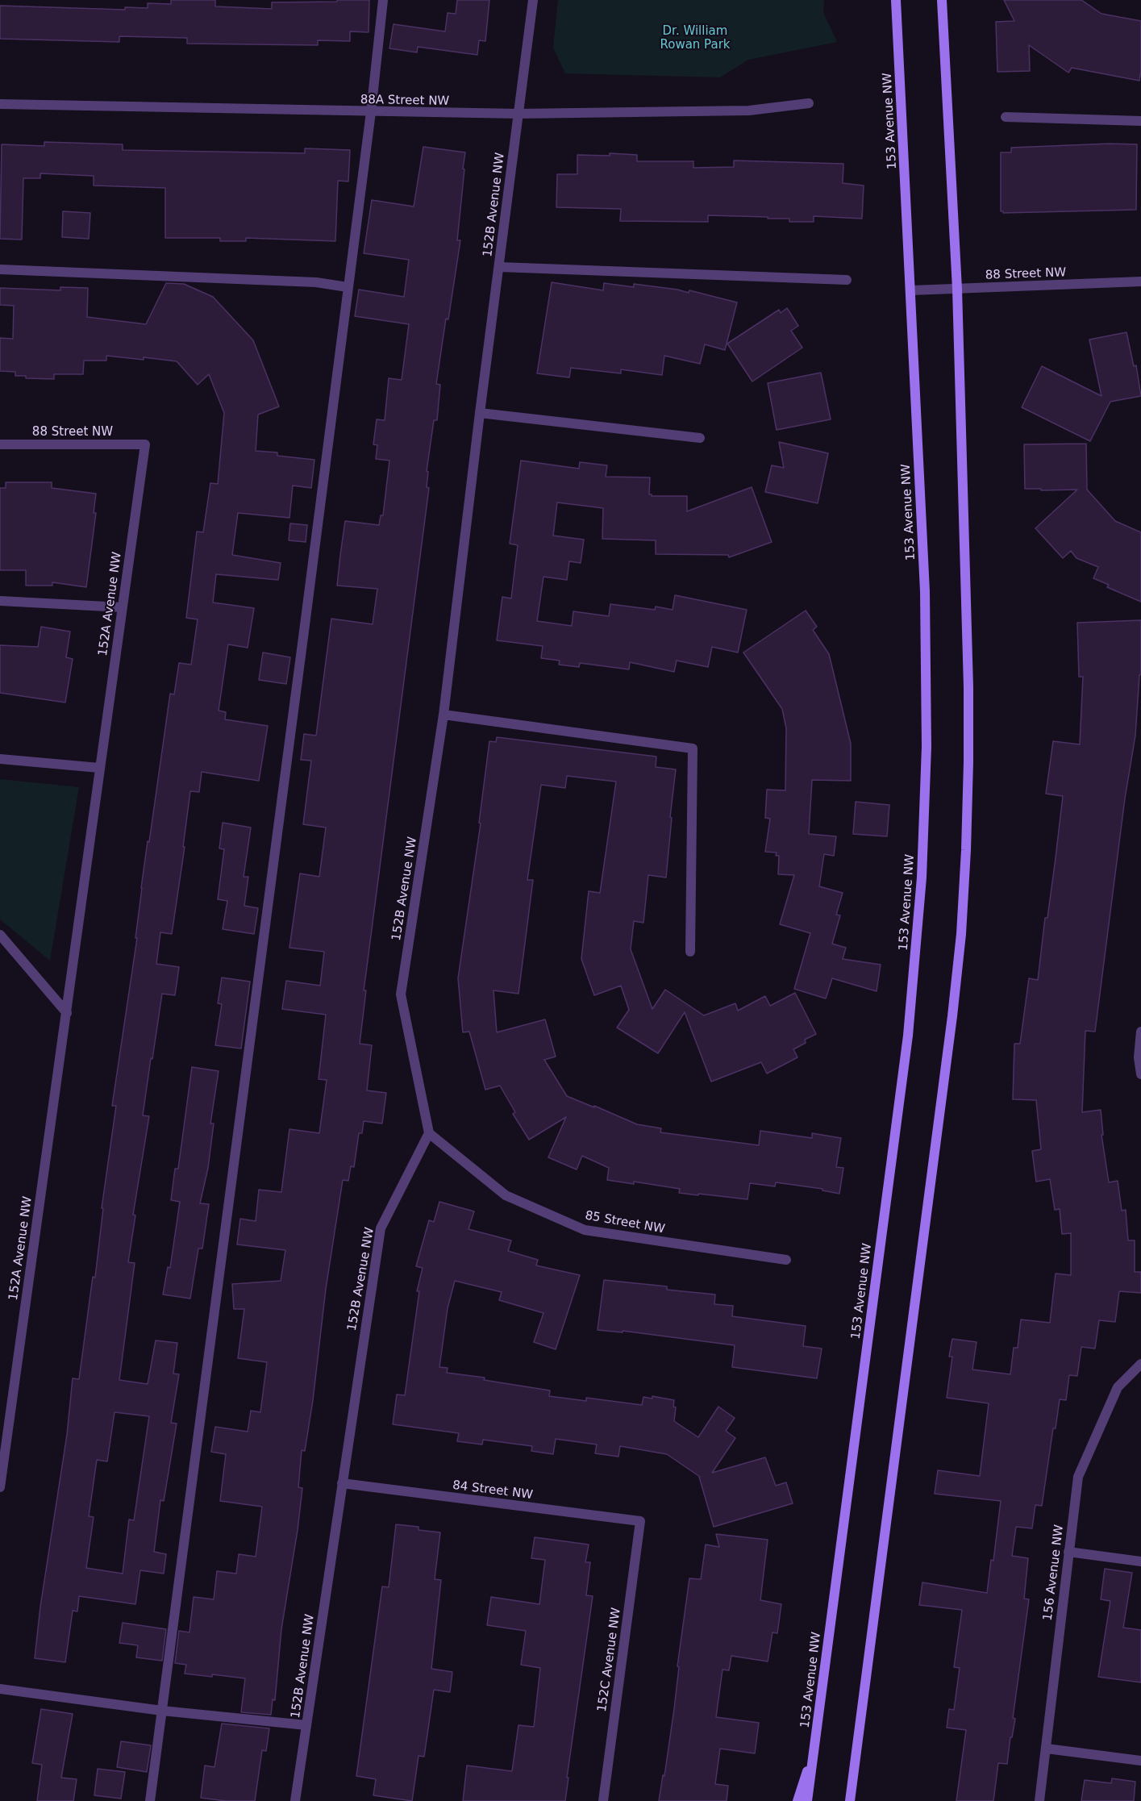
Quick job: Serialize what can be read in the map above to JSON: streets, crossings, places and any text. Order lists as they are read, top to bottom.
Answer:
{
  "streets": {
    "main road": ["153 Avenue NW"],
    "street": [
      "88A Street NW",
      "152B Avenue NW",
      "88 Street NW",
      "152A Avenue NW",
      "85 Street NW",
      "84 Street NW",
      "156 Avenue NW",
      "152C Avenue NW"
    ]
  },
  "crossings": [
    ["88A Street NW", "152B Avenue NW"],
    ["153 Avenue NW", "88 Street NW"],
    ["152B Avenue NW", "85 Street NW"],
    ["152B Avenue NW", "84 Street NW"],
    ["88 Street NW", "152A Avenue NW"],
    ["84 Street NW", "152C Avenue NW"]
  ],
  "parks": ["Dr. William Rowan Park"]
}
